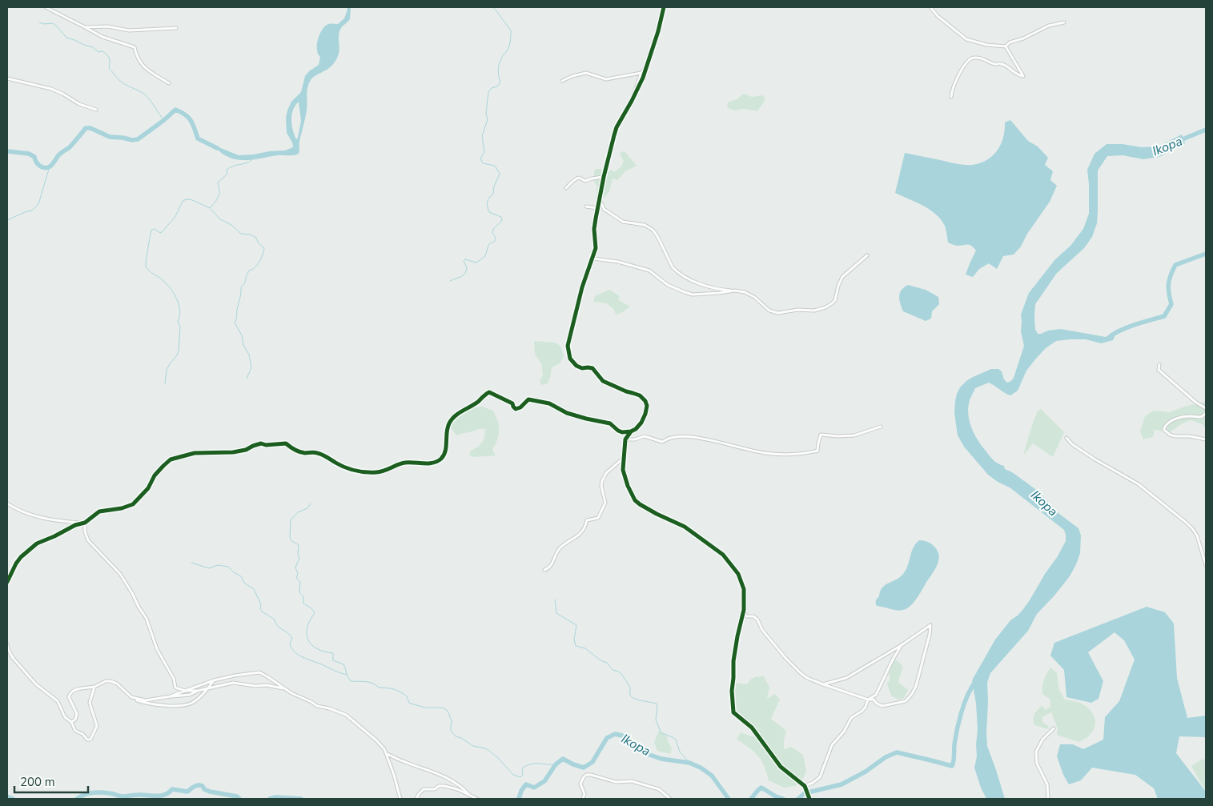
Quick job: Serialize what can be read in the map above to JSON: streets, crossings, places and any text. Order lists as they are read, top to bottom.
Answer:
{
  "water": ["Ikopa"],
  "scale_bar": "200 m"
}
